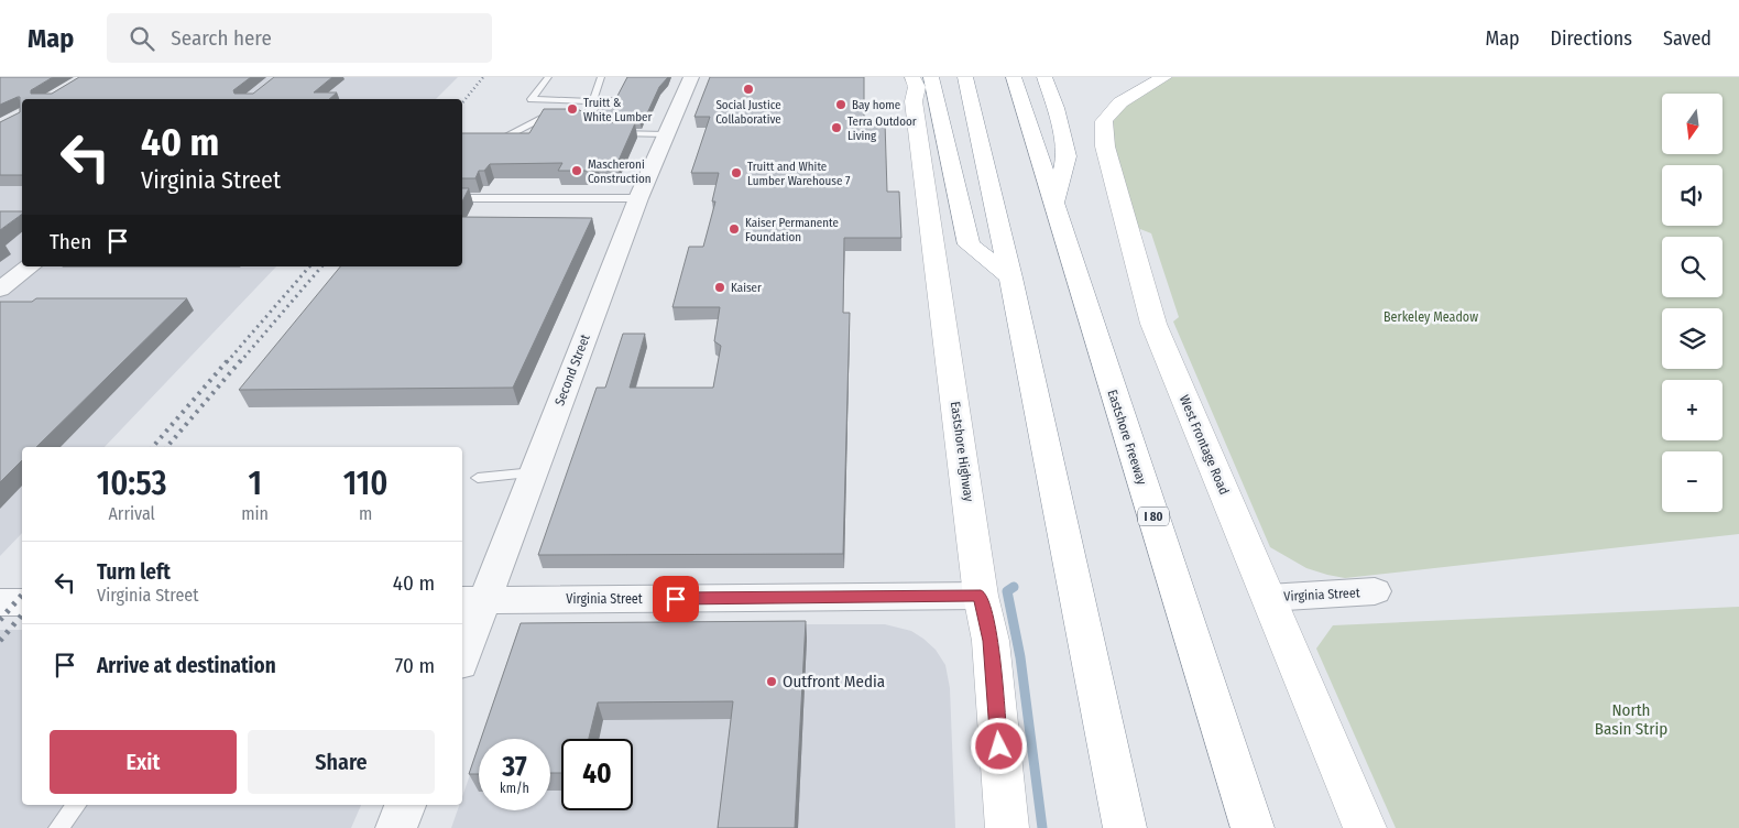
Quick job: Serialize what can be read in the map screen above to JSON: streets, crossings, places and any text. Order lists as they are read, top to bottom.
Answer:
{
  "streets": {
    "main road": [
      "Eastshore Freeway",
      "West Frontage Road",
      "Eastshore Highway",
      "I 80"
    ],
    "street": ["Second Street", "Virginia Street"]
  },
  "crossings": [
    ["Second Street", "Virginia Street"],
    ["West Frontage Road", "Virginia Street"],
    ["Eastshore Highway", "Virginia Street"]
  ],
  "parks": ["Berkeley Meadow", "North Basin Strip"],
  "places": [
    "Social Justice Collaborative",
    "Bay home",
    "Truitt & White Lumber",
    "Terra Outdoor Living",
    "Mascheroni Construction",
    "Truitt and White Lumber Warehouse 7",
    "Kaiser Permanente Foundation",
    "Kaiser",
    "Outfront Media"
  ],
  "north": "bottom",
  "page": {
    "header": "Map",
    "search": "Search here",
    "nav": ["Map", "Directions", "Saved"],
    "map_buttons": ["+", "−"],
    "turn": ["40 m", "Virginia Street"],
    "then": "Then",
    "eta": [
      "10:53",
      "Arrival",
      "1",
      "min",
      "110",
      "m"
    ],
    "list": [
      {
        "name": "Turn left",
        "note": "Virginia Street",
        "value": "40 m"
      },
      {
        "name": "Arrive at destination",
        "value": "70 m"
      }
    ],
    "buttons": ["Exit", "Share"],
    "speed": "37 km/h",
    "limit": "40"
  }
}
